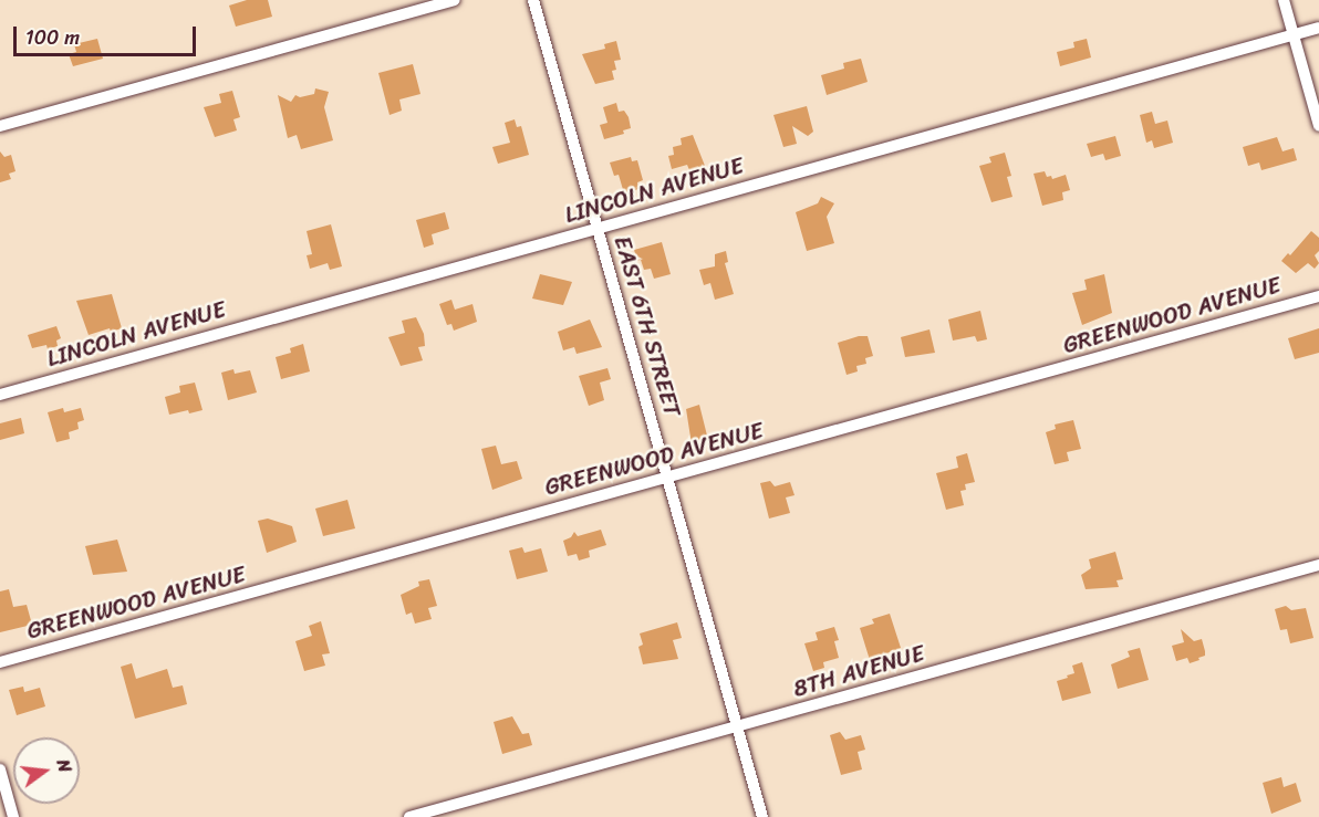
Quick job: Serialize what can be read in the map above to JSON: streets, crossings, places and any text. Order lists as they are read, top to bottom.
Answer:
{
  "streets": {
    "street": [
      "LINCOLN AVENUE",
      "GREENWOOD AVENUE",
      "EAST 6TH STREET",
      "8TH AVENUE"
    ]
  },
  "crossings": [
    ["LINCOLN AVENUE", "EAST 6TH STREET"],
    ["GREENWOOD AVENUE", "EAST 6TH STREET"],
    ["EAST 6TH STREET", "8TH AVENUE"]
  ],
  "scale_bar": "100 m",
  "north": "right"
}
